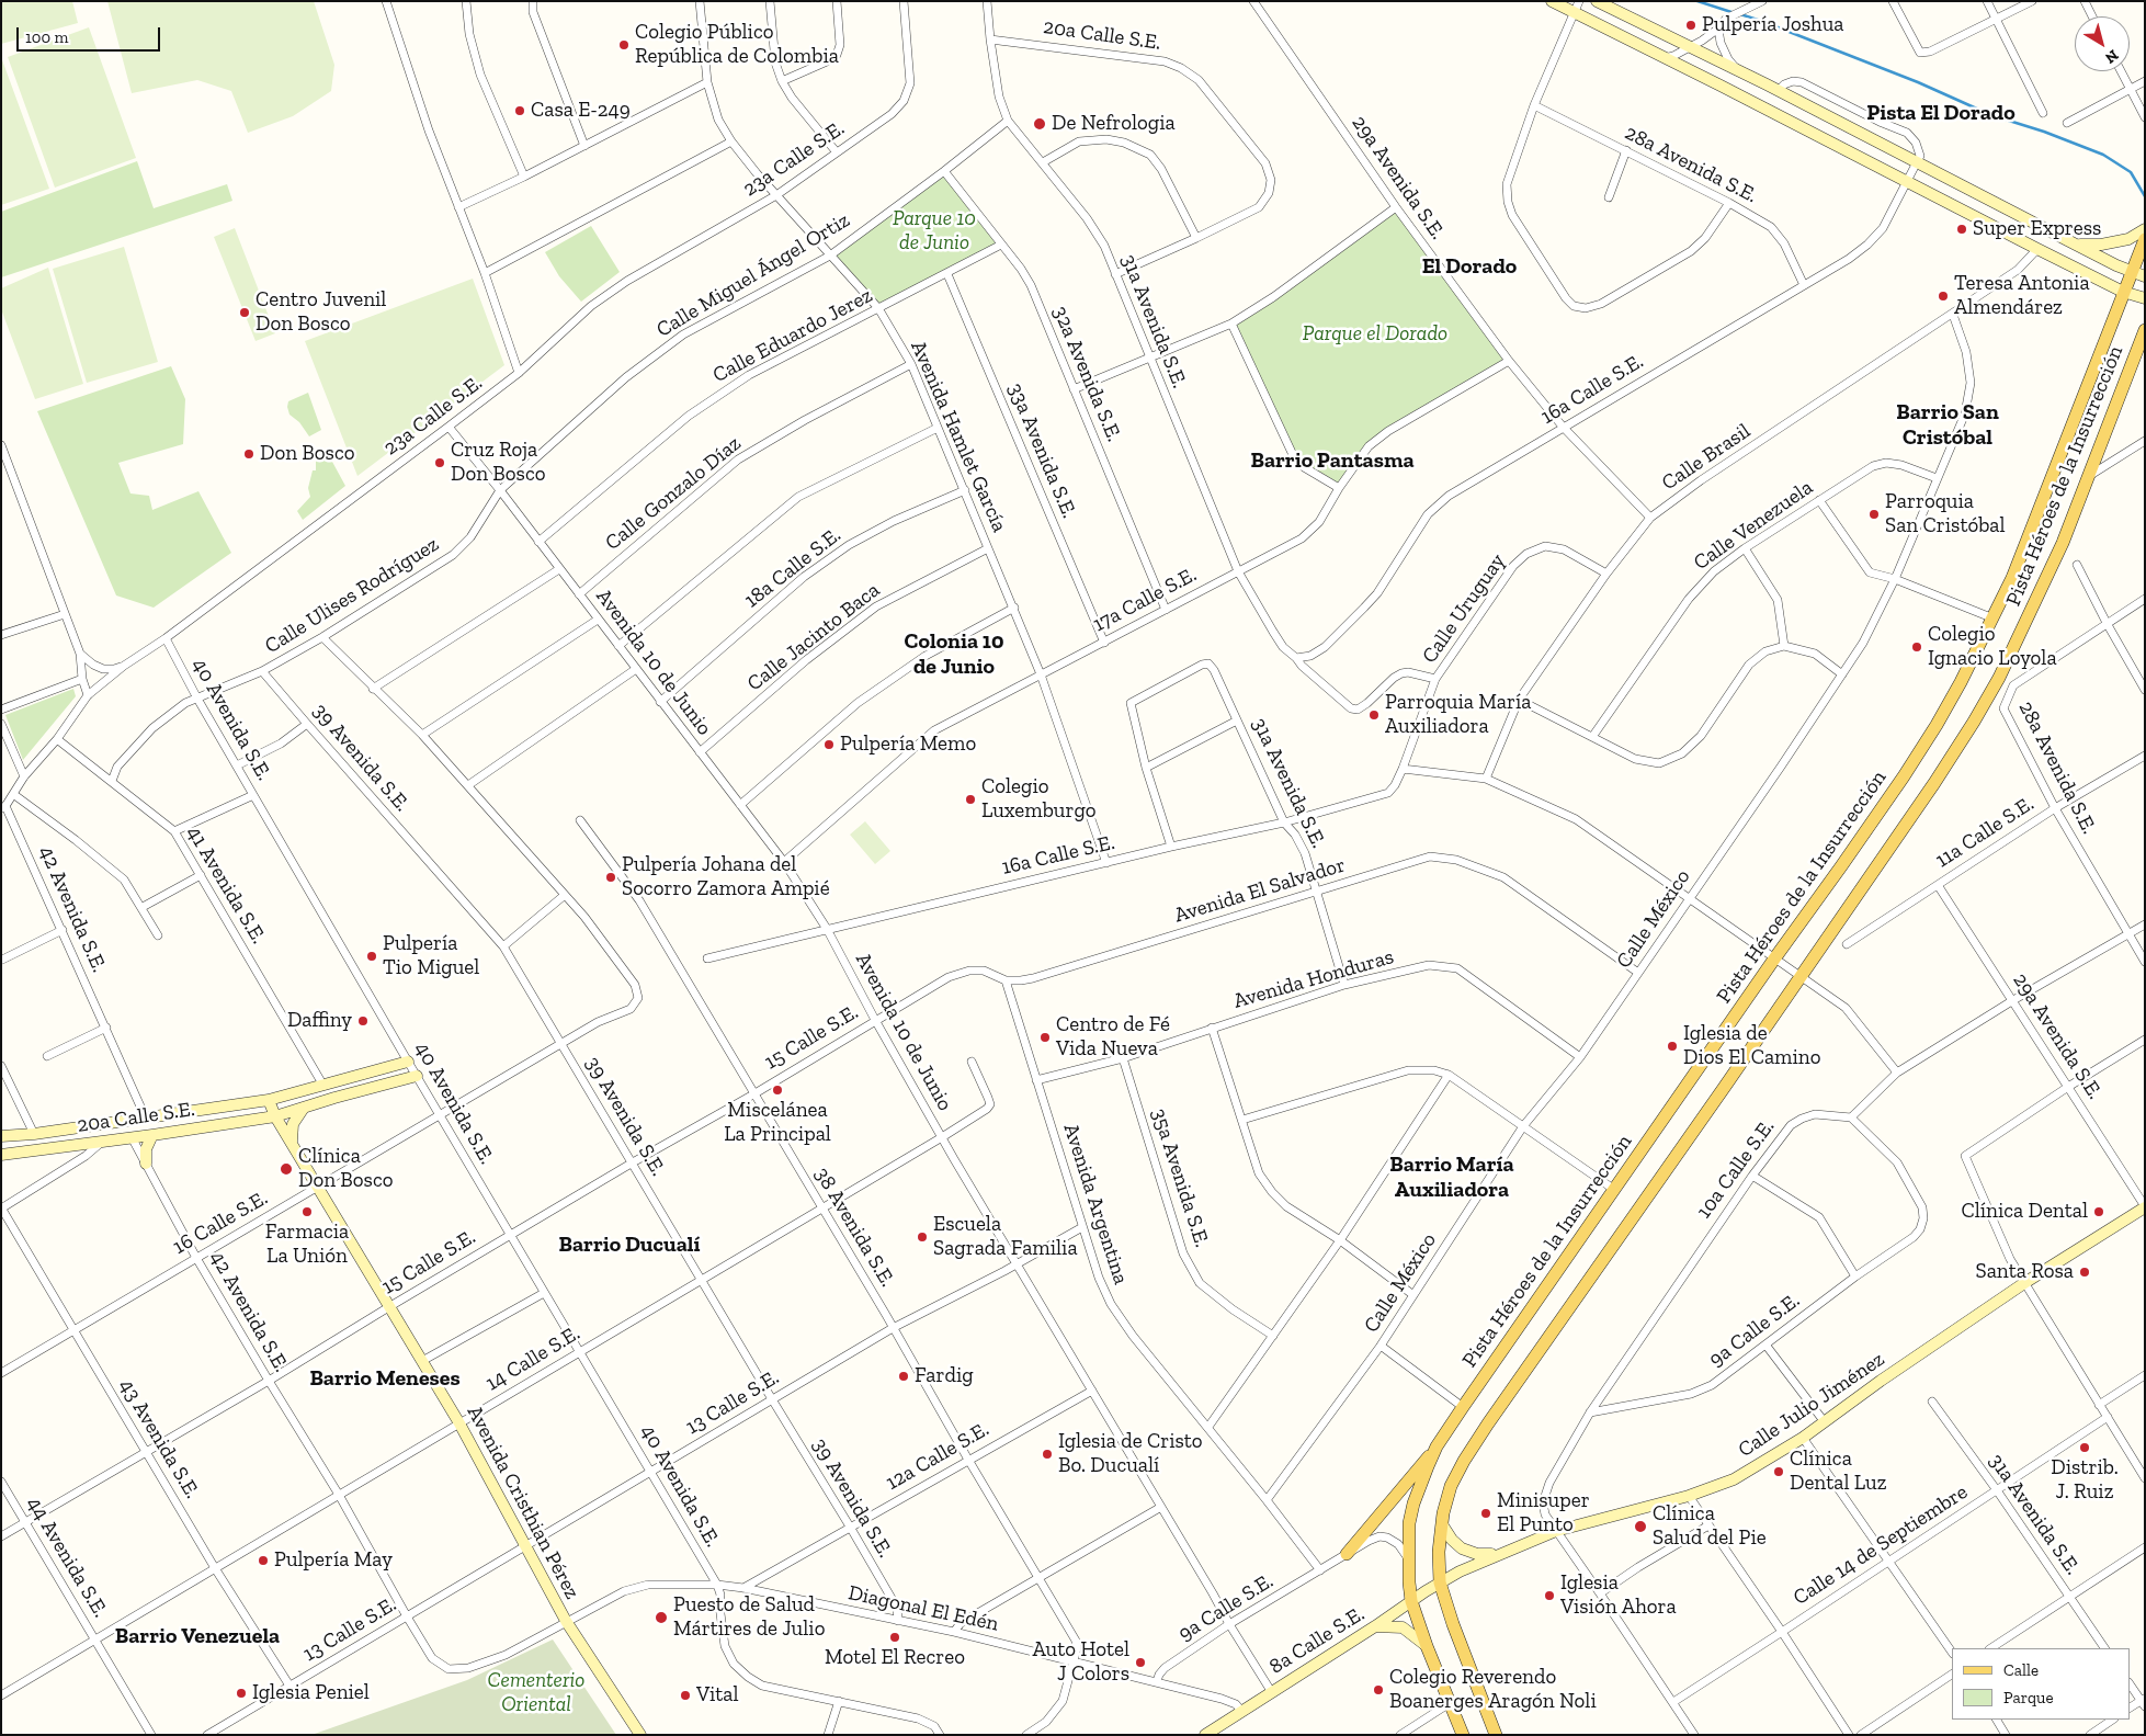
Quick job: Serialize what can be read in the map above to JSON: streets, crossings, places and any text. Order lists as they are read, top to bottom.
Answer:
{
  "streets": {
    "main road": [
      "20a Calle S.E.",
      "Pista Héroes de la Insurrección",
      "Calle Julio Jiménez",
      "Avenida Cristhian Pérez",
      "8a Calle S.E."
    ],
    "street": [
      "23a Calle S.E.",
      "28a Avenida S.E.",
      "29a Avenida S.E.",
      "Calle Miguel Ángel Ortiz",
      "31a Avenida S.E.",
      "Calle Eduardo Jerez",
      "32a Avenida S.E.",
      "16a Calle S.E.",
      "Avenida Hamlet García",
      "33a Avenida S.E.",
      "Calle Brasil",
      "Calle Gonzalo Díaz",
      "Calle Venezuela",
      "18a Calle S.E.",
      "Calle Ulises Rodríguez",
      "17a Calle S.E.",
      "Calle Uruguay",
      "Calle Jacinto Baca",
      "Avenida 10 de Junio",
      "40 Avenida S.E.",
      "39 Avenida S.E.",
      "11a Calle S.E.",
      "41 Avenida S.E.",
      "Avenida El Salvador",
      "42 Avenida S.E.",
      "Calle México",
      "Avenida Honduras",
      "15 Calle S.E.",
      "10a Calle S.E.",
      "35a Avenida S.E.",
      "Avenida Argentina",
      "16 Calle S.E.",
      "38 Avenida S.E.",
      "9a Calle S.E.",
      "14 Calle S.E.",
      "13 Calle S.E.",
      "43 Avenida S.E.",
      "12a Calle S.E.",
      "Calle 14 de Septiembre",
      "44 Avenida S.E.",
      "Diagonal El Edén"
    ]
  },
  "crossings": [
    ["20a Calle S.E.", "31a Avenida S.E."],
    ["20a Calle S.E.", "40 Avenida S.E."],
    ["20a Calle S.E.", "41 Avenida S.E."],
    ["20a Calle S.E.", "42 Avenida S.E."],
    ["20a Calle S.E.", "Avenida Cristhian Pérez"],
    ["23a Calle S.E.", "Avenida Hamlet García"],
    ["23a Calle S.E.", "Avenida 10 de Junio"],
    ["23a Calle S.E.", "40 Avenida S.E."],
    ["23a Calle S.E.", "41 Avenida S.E."],
    ["23a Calle S.E.", "42 Avenida S.E."],
    ["28a Avenida S.E.", "16a Calle S.E."],
    ["28a Avenida S.E.", "11a Calle S.E."],
    ["29a Avenida S.E.", "16a Calle S.E."],
    ["29a Avenida S.E.", "Calle Brasil"],
    ["29a Avenida S.E.", "17a Calle S.E."],
    ["29a Avenida S.E.", "11a Calle S.E."],
    ["29a Avenida S.E.", "Calle Julio Jiménez"],
    ["Calle Miguel Ángel Ortiz", "31a Avenida S.E."],
    ["Calle Miguel Ángel Ortiz", "32a Avenida S.E."],
    ["Calle Miguel Ángel Ortiz", "Avenida Hamlet García"],
    ["Calle Miguel Ángel Ortiz", "Calle Ulises Rodríguez"],
    ["Calle Miguel Ángel Ortiz", "Avenida 10 de Junio"],
    ["31a Avenida S.E.", "16a Calle S.E."],
    ["31a Avenida S.E.", "17a Calle S.E."],
    ["31a Avenida S.E.", "Calle Uruguay"],
    ["31a Avenida S.E.", "Avenida El Salvador"],
    ["31a Avenida S.E.", "Avenida Honduras"],
    ["31a Avenida S.E.", "Calle 14 de Septiembre"],
    ["Calle Eduardo Jerez", "32a Avenida S.E."],
    ["Calle Eduardo Jerez", "Avenida Hamlet García"],
    ["Calle Eduardo Jerez", "33a Avenida S.E."],
    ["Calle Eduardo Jerez", "Avenida 10 de Junio"],
    ["32a Avenida S.E.", "17a Calle S.E."],
    ["16a Calle S.E.", "Avenida Hamlet García"],
    ["16a Calle S.E.", "Calle Uruguay"],
    ["16a Calle S.E.", "Avenida 10 de Junio"],
    ["Avenida Hamlet García", "Calle Gonzalo Díaz"],
    ["Avenida Hamlet García", "18a Calle S.E."],
    ["Avenida Hamlet García", "17a Calle S.E."],
    ["Avenida Hamlet García", "Calle Jacinto Baca"],
    ["33a Avenida S.E.", "17a Calle S.E."],
    ["Calle Brasil", "Calle Uruguay"],
    ["Calle Brasil", "Calle México"],
    ["Pista Héroes de la Insurrección", "9a Calle S.E."],
    ["Pista Héroes de la Insurrección", "Calle Julio Jiménez"],
    ["Pista Héroes de la Insurrección", "8a Calle S.E."],
    ["Calle Gonzalo Díaz", "Avenida 10 de Junio"],
    ["Calle Venezuela", "Calle México"],
    ["18a Calle S.E.", "Avenida 10 de Junio"],
    ["Calle Ulises Rodríguez", "Avenida 10 de Junio"],
    ["Calle Ulises Rodríguez", "40 Avenida S.E."],
    ["Calle Ulises Rodríguez", "39 Avenida S.E."],
    ["Calle Ulises Rodríguez", "41 Avenida S.E."],
    ["17a Calle S.E.", "Avenida 10 de Junio"],
    ["Calle Jacinto Baca", "Avenida 10 de Junio"],
    ["Avenida 10 de Junio", "Avenida El Salvador"],
    ["Avenida 10 de Junio", "15 Calle S.E."],
    ["Avenida 10 de Junio", "9a Calle S.E."],
    ["Avenida 10 de Junio", "14 Calle S.E."],
    ["Avenida 10 de Junio", "13 Calle S.E."],
    ["Avenida 10 de Junio", "12a Calle S.E."],
    ["Avenida 10 de Junio", "8a Calle S.E."],
    ["40 Avenida S.E.", "15 Calle S.E."],
    ["40 Avenida S.E.", "16 Calle S.E."],
    ["40 Avenida S.E.", "14 Calle S.E."],
    ["40 Avenida S.E.", "13 Calle S.E."],
    ["40 Avenida S.E.", "Diagonal El Edén"],
    ["39 Avenida S.E.", "15 Calle S.E."],
    ["39 Avenida S.E.", "16 Calle S.E."],
    ["39 Avenida S.E.", "14 Calle S.E."],
    ["39 Avenida S.E.", "13 Calle S.E."],
    ["39 Avenida S.E.", "12a Calle S.E."],
    ["39 Avenida S.E.", "Diagonal El Edén"],
    ["Avenida El Salvador", "Calle México"],
    ["Avenida El Salvador", "15 Calle S.E."],
    ["Avenida El Salvador", "Avenida Argentina"],
    ["42 Avenida S.E.", "15 Calle S.E."],
    ["42 Avenida S.E.", "16 Calle S.E."],
    ["42 Avenida S.E.", "14 Calle S.E."],
    ["42 Avenida S.E.", "13 Calle S.E."],
    ["42 Avenida S.E.", "Avenida Cristhian Pérez"],
    ["42 Avenida S.E.", "Diagonal El Edén"],
    ["Calle México", "Avenida Honduras"],
    ["Calle México", "Avenida Argentina"],
    ["Avenida Honduras", "35a Avenida S.E."],
    ["Avenida Honduras", "Avenida Argentina"],
    ["15 Calle S.E.", "38 Avenida S.E."],
    ["15 Calle S.E.", "43 Avenida S.E."],
    ["15 Calle S.E.", "Avenida Cristhian Pérez"],
    ["15 Calle S.E.", "44 Avenida S.E."],
    ["10a Calle S.E.", "9a Calle S.E."],
    ["10a Calle S.E.", "Calle Julio Jiménez"],
    ["Avenida Argentina", "9a Calle S.E."],
    ["Avenida Argentina", "13 Calle S.E."],
    ["16 Calle S.E.", "43 Avenida S.E."],
    ["16 Calle S.E.", "Avenida Cristhian Pérez"],
    ["38 Avenida S.E.", "14 Calle S.E."],
    ["38 Avenida S.E.", "13 Calle S.E."],
    ["38 Avenida S.E.", "12a Calle S.E."],
    ["38 Avenida S.E.", "Diagonal El Edén"],
    ["9a Calle S.E.", "Diagonal El Edén"],
    ["14 Calle S.E.", "43 Avenida S.E."],
    ["14 Calle S.E.", "Avenida Cristhian Pérez"],
    ["14 Calle S.E.", "44 Avenida S.E."],
    ["13 Calle S.E.", "43 Avenida S.E."],
    ["13 Calle S.E.", "Avenida Cristhian Pérez"],
    ["Calle Julio Jiménez", "8a Calle S.E."],
    ["12a Calle S.E.", "Diagonal El Edén"],
    ["Avenida Cristhian Pérez", "Diagonal El Edén"],
    ["Diagonal El Edén", "8a Calle S.E."]
  ],
  "districts": [
    "Pista El Dorado",
    "El Dorado",
    "Barrio San Cristóbal",
    "Barrio Pantasma",
    "Colonia 10 de Junio",
    "Barrio María Auxiliadora",
    "Barrio Ducualí",
    "Barrio Meneses",
    "Barrio Venezuela"
  ],
  "parks": ["Parque 10 de Junio", "Parque el Dorado", "Cementerio Oriental"],
  "places": [
    "Pulpería Joshua",
    "Colegio Público República de Colombia",
    "Casa E-249",
    "De Nefrologia",
    "Super Express",
    "Teresa Antonia Almendárez",
    "Centro Juvenil Don Bosco",
    "Don Bosco",
    "Cruz Roja Don Bosco",
    "Parroquia San Cristóbal",
    "Colegio Ignacio Loyola",
    "Parroquia María Auxiliadora",
    "Pulpería Memo",
    "Colegio Luxemburgo",
    "Pulpería Johana del Socorro Zamora Ampié",
    "Pulpería Tio Miguel",
    "Daffiny",
    "Centro de Fé Vida Nueva",
    "Iglesia de Dios El Camino",
    "Miscelánea La Principal",
    "Clínica Don Bosco",
    "Farmacia La Unión",
    "Clínica Dental",
    "Escuela Sagrada Familia",
    "Santa Rosa",
    "Fardig",
    "Distrib. J. Ruiz",
    "Iglesia de Cristo Bo. Ducualí",
    "Clínica Dental Luz",
    "Minisuper El Punto",
    "Clínica Salud del Pie",
    "Pulpería May",
    "Iglesia Visión Ahora",
    "Puesto de Salud Mártires de Julio",
    "Motel El Recreo",
    "Auto Hotel J Colors",
    "Colegio Reverendo Boanerges Aragón Noli",
    "Iglesia Peniel",
    "Vital"
  ],
  "legend": ["Calle", "Parque"],
  "scale_bar": "100 m",
  "north": "bottom right"
}
